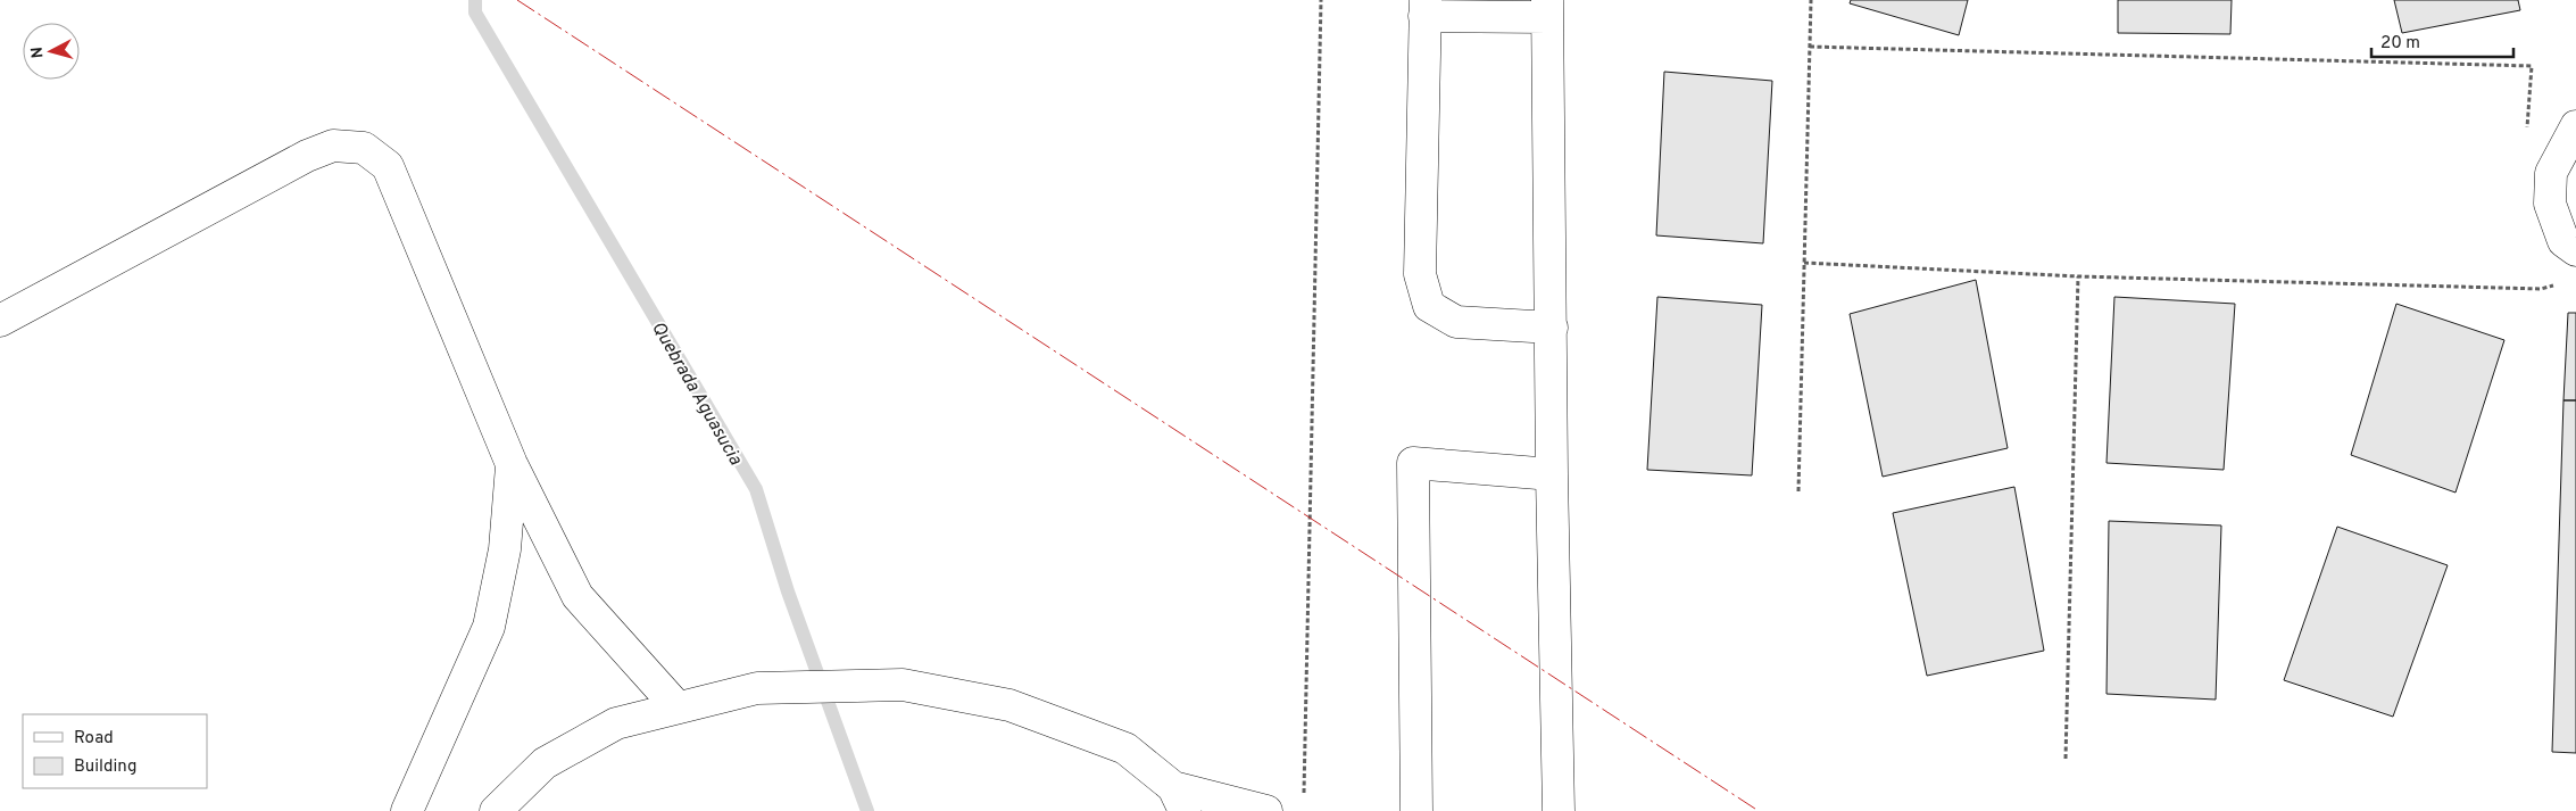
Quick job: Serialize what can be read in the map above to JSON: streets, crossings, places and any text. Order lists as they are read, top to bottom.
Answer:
{
  "water": ["Quebrada Aguasucia"],
  "legend": ["Road", "Building"],
  "scale_bar": "20 m",
  "north": "left"
}
